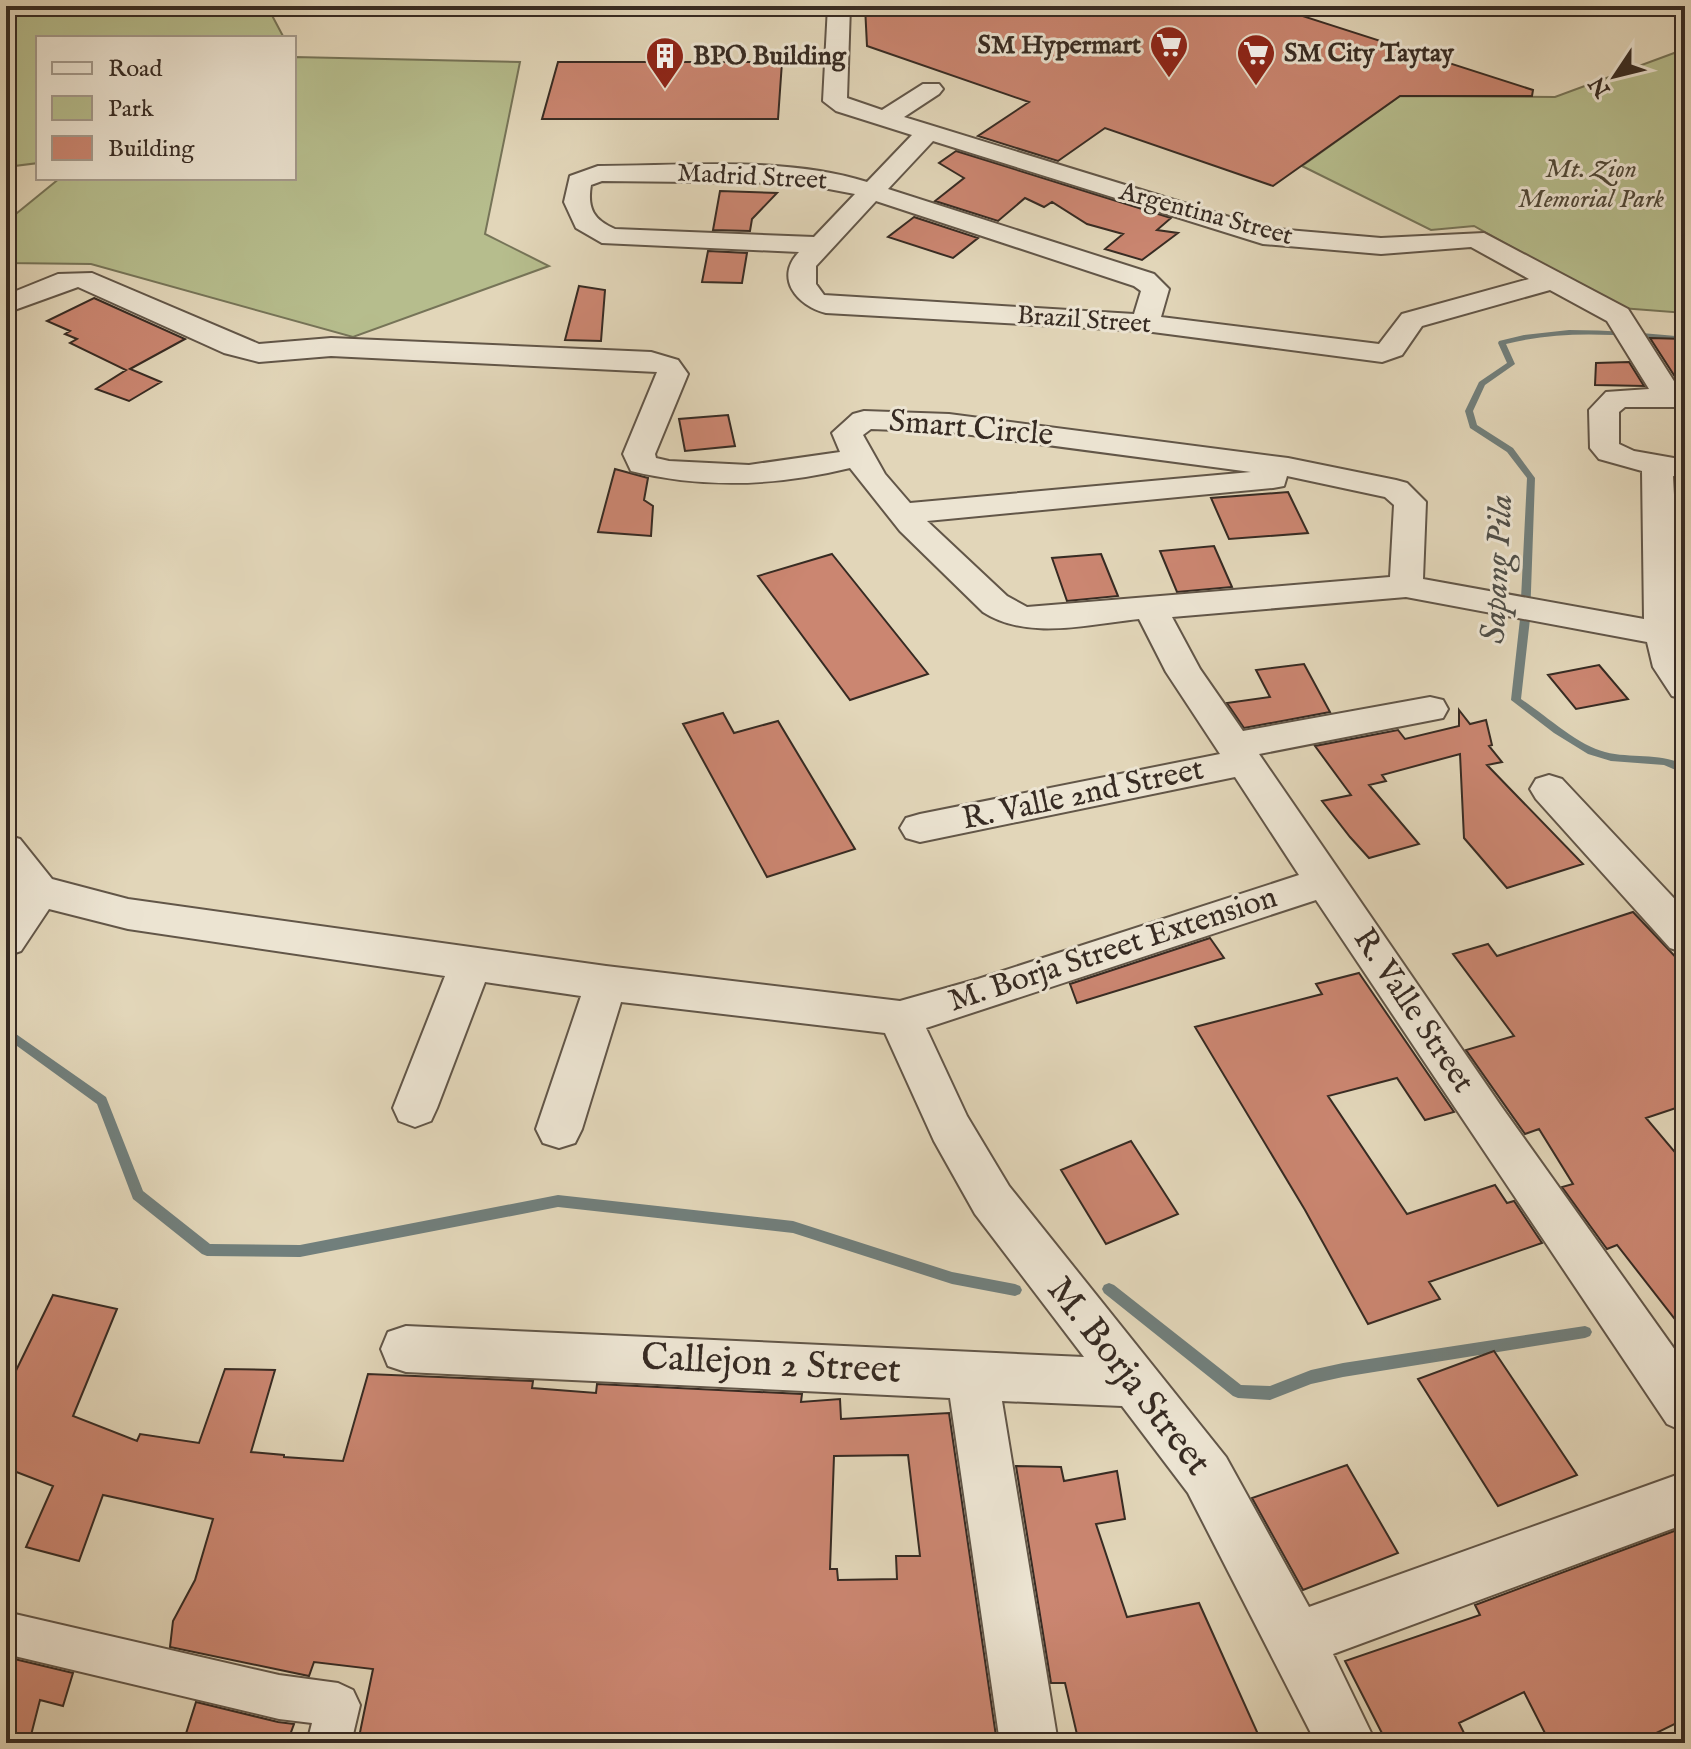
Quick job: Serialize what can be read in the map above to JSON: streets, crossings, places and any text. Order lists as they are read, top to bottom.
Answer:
{
  "streets": {
    "street": [
      "Madrid Street",
      "Argentina Street",
      "Brazil Street",
      "Smart Circle",
      "R. Valle 2nd Street",
      "M. Borja Street Extension",
      "R. Valle Street",
      "Callejon 2 Street",
      "M. Borja Street"
    ]
  },
  "crossings": [
    ["Madrid Street", "Brazil Street"],
    ["Argentina Street", "Brazil Street"],
    ["Smart Circle", "R. Valle Street"],
    ["R. Valle 2nd Street", "R. Valle Street"],
    ["M. Borja Street Extension", "R. Valle Street"],
    ["M. Borja Street Extension", "M. Borja Street"],
    ["Callejon 2 Street", "M. Borja Street"]
  ],
  "water": ["Sapang Pila"],
  "parks": ["Mt. Zion Memorial Park"],
  "places": {
    "supermarket": ["SM Hypermart", "SM City Taytay"],
    "building": ["BPO Building"]
  },
  "legend": ["Road", "Park", "Building"],
  "north": "bottom left"
}
